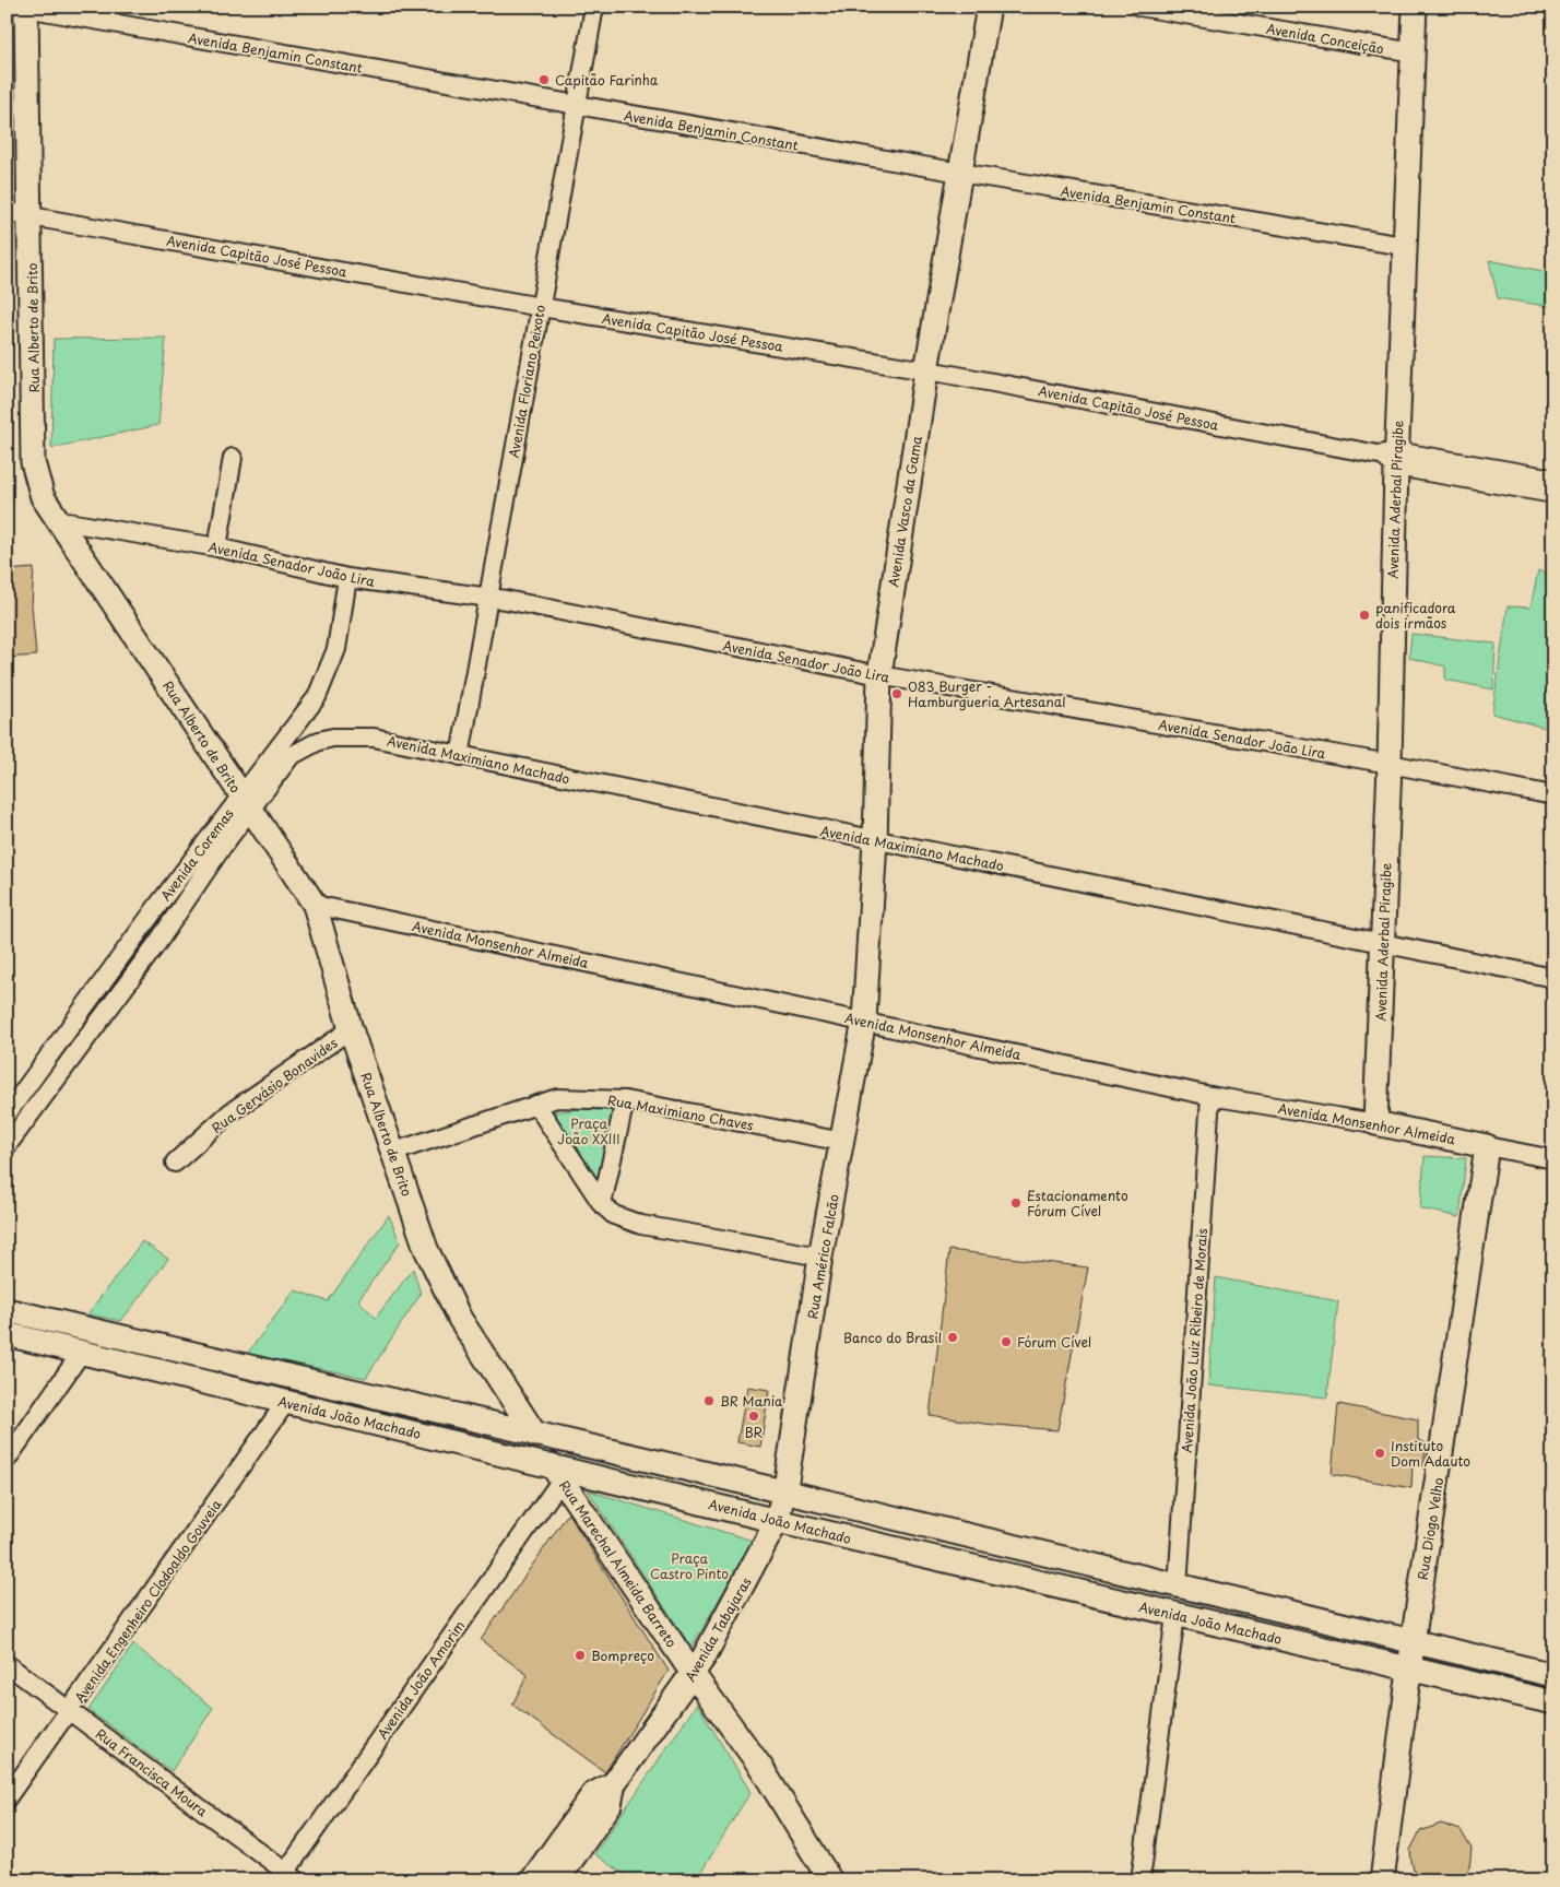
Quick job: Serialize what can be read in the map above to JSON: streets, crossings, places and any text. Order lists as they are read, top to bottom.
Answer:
{
  "streets": {
    "main road": [
      "Rua Alberto de Brito",
      "Avenida Aderbal Piragibe",
      "Avenida Vasco da Gama",
      "Avenida Monsenhor Almeida",
      "Rua Américo Falcão",
      "Avenida João Machado",
      "Rua Diogo Velho",
      "Rua Marechal Almeida Barreto",
      "Avenida Tabajaras"
    ],
    "street": [
      "Avenida Conceição",
      "Avenida Benjamin Constant",
      "Avenida Capitão José Pessoa",
      "Avenida Floriano Peixoto",
      "Avenida Senador João Lira",
      "Avenida Maximiano Machado",
      "Avenida Coremas",
      "Rua Gervásio Bonavides",
      "Rua Maximiano Chaves",
      "Avenida João Luiz Ribeiro de Morais",
      "Avenida Engenheiro Clodoaldo Gouveia",
      "Avenida João Amorim",
      "Rua Francisca Moura"
    ]
  },
  "crossings": [
    ["Avenida Conceição", "Avenida Aderbal Piragibe"],
    ["Avenida Benjamin Constant", "Rua Alberto de Brito"],
    ["Avenida Benjamin Constant", "Avenida Floriano Peixoto"],
    ["Avenida Benjamin Constant", "Avenida Aderbal Piragibe"],
    ["Avenida Benjamin Constant", "Avenida Vasco da Gama"],
    ["Avenida Capitão José Pessoa", "Rua Alberto de Brito"],
    ["Avenida Capitão José Pessoa", "Avenida Floriano Peixoto"],
    ["Avenida Capitão José Pessoa", "Avenida Aderbal Piragibe"],
    ["Avenida Capitão José Pessoa", "Avenida Vasco da Gama"],
    ["Rua Alberto de Brito", "Avenida Senador João Lira"],
    ["Rua Alberto de Brito", "Avenida Coremas"],
    ["Rua Alberto de Brito", "Avenida Monsenhor Almeida"],
    ["Rua Alberto de Brito", "Rua Gervásio Bonavides"],
    ["Rua Alberto de Brito", "Rua Maximiano Chaves"],
    ["Rua Alberto de Brito", "Avenida João Machado"],
    ["Avenida Floriano Peixoto", "Avenida Senador João Lira"],
    ["Avenida Floriano Peixoto", "Avenida Maximiano Machado"],
    ["Avenida Aderbal Piragibe", "Avenida Senador João Lira"],
    ["Avenida Aderbal Piragibe", "Avenida Maximiano Machado"],
    ["Avenida Aderbal Piragibe", "Avenida Monsenhor Almeida"],
    ["Avenida Vasco da Gama", "Avenida Senador João Lira"],
    ["Avenida Vasco da Gama", "Avenida Maximiano Machado"],
    ["Avenida Vasco da Gama", "Avenida Monsenhor Almeida"],
    ["Avenida Vasco da Gama", "Rua Américo Falcão"],
    ["Avenida Senador João Lira", "Avenida Coremas"],
    ["Avenida Maximiano Machado", "Avenida Coremas"],
    ["Avenida Monsenhor Almeida", "Rua Américo Falcão"],
    ["Avenida Monsenhor Almeida", "Avenida João Luiz Ribeiro de Morais"],
    ["Avenida Monsenhor Almeida", "Rua Diogo Velho"],
    ["Rua Maximiano Chaves", "Rua Américo Falcão"],
    ["Rua Américo Falcão", "Avenida João Machado"],
    ["Rua Américo Falcão", "Avenida Tabajaras"],
    ["Avenida João Luiz Ribeiro de Morais", "Avenida João Machado"],
    ["Avenida João Machado", "Rua Diogo Velho"],
    ["Avenida João Machado", "Rua Marechal Almeida Barreto"],
    ["Avenida João Machado", "Avenida Engenheiro Clodoaldo Gouveia"],
    ["Avenida João Machado", "Avenida Tabajaras"],
    ["Avenida João Machado", "Avenida João Amorim"],
    ["Rua Marechal Almeida Barreto", "Avenida Tabajaras"],
    ["Rua Marechal Almeida Barreto", "Avenida João Amorim"],
    ["Avenida Engenheiro Clodoaldo Gouveia", "Rua Francisca Moura"],
    ["Avenida João Amorim", "Rua Francisca Moura"]
  ],
  "parks": ["Praça João XXIII", "Praça Castro Pinto"],
  "places": [
    "Capitão Farinha",
    "panificadora dois irmãos",
    "083 Burger - Hamburgueria Artesanal",
    "Estacionamento Fórum Cível",
    "Banco do Brasil",
    "Fórum Cível",
    "BR Mania",
    "BR",
    "Instituto Dom Adauto",
    "Bompreço"
  ]
}
